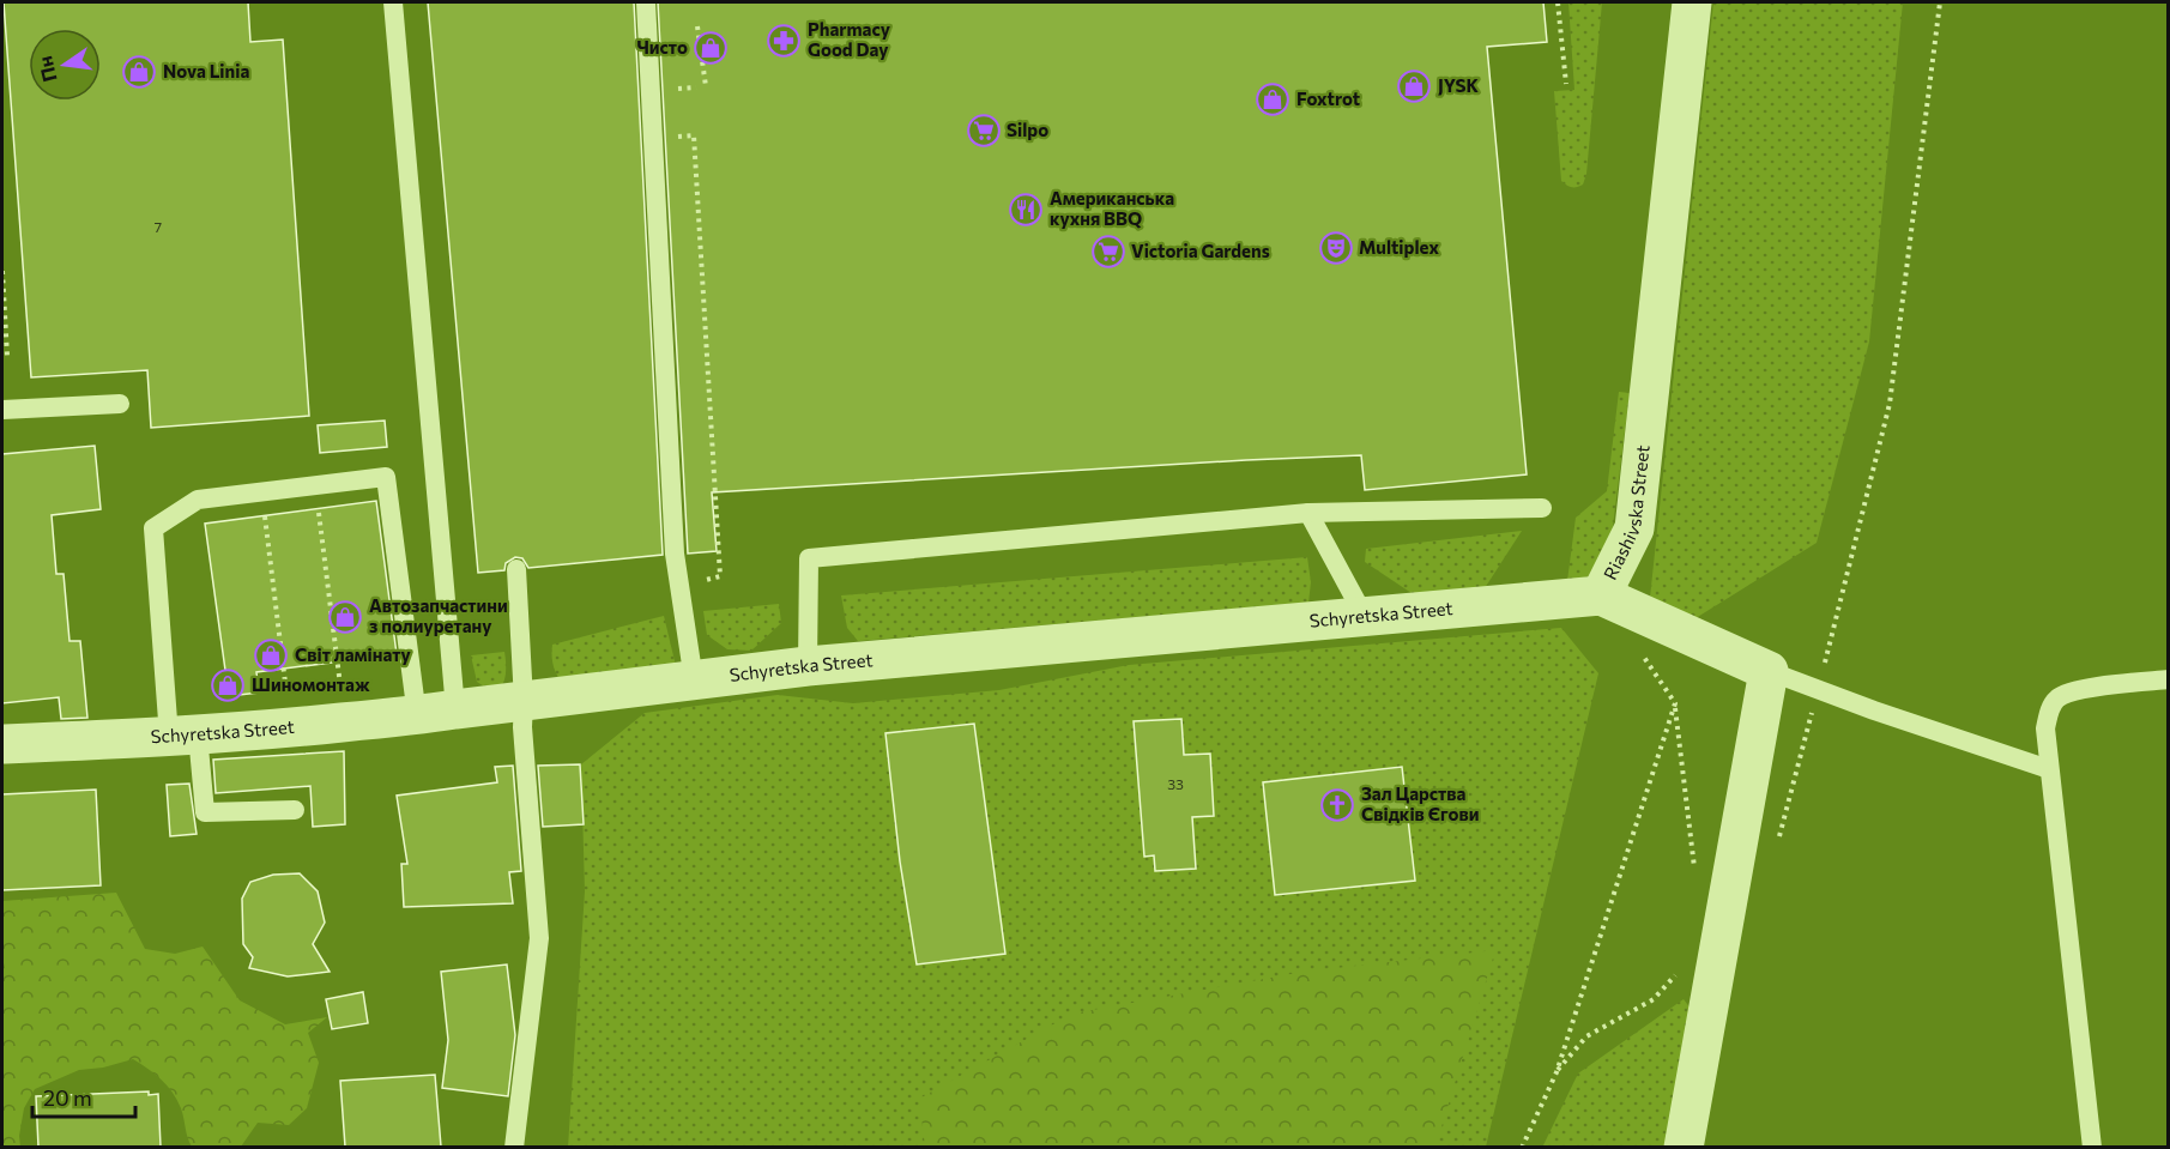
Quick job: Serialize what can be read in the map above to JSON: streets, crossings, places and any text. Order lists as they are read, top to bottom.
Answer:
{
  "streets": {
    "street": ["Riashivska Street", "Schyretska Street"]
  },
  "crossings": [
    ["Riashivska Street", "Schyretska Street"]
  ],
  "places": {
    "pharmacy": ["Pharmacy Good Day"],
    "shop": [
      "Чисто",
      "Nova Linia",
      "JYSK",
      "Foxtrot",
      "Автозапчастини з полиуретану",
      "Світ ламінату",
      "Шиномонтаж"
    ],
    "supermarket": ["Silpo", "Victoria Gardens"],
    "restaurant": ["Американська кухня BBQ"],
    "theatre": ["Multiplex"],
    "church": ["Зал Царства Свідків Єгови"]
  },
  "house_numbers": ["7", "33"],
  "scale_bar": "20 m",
  "north": "left"
}
